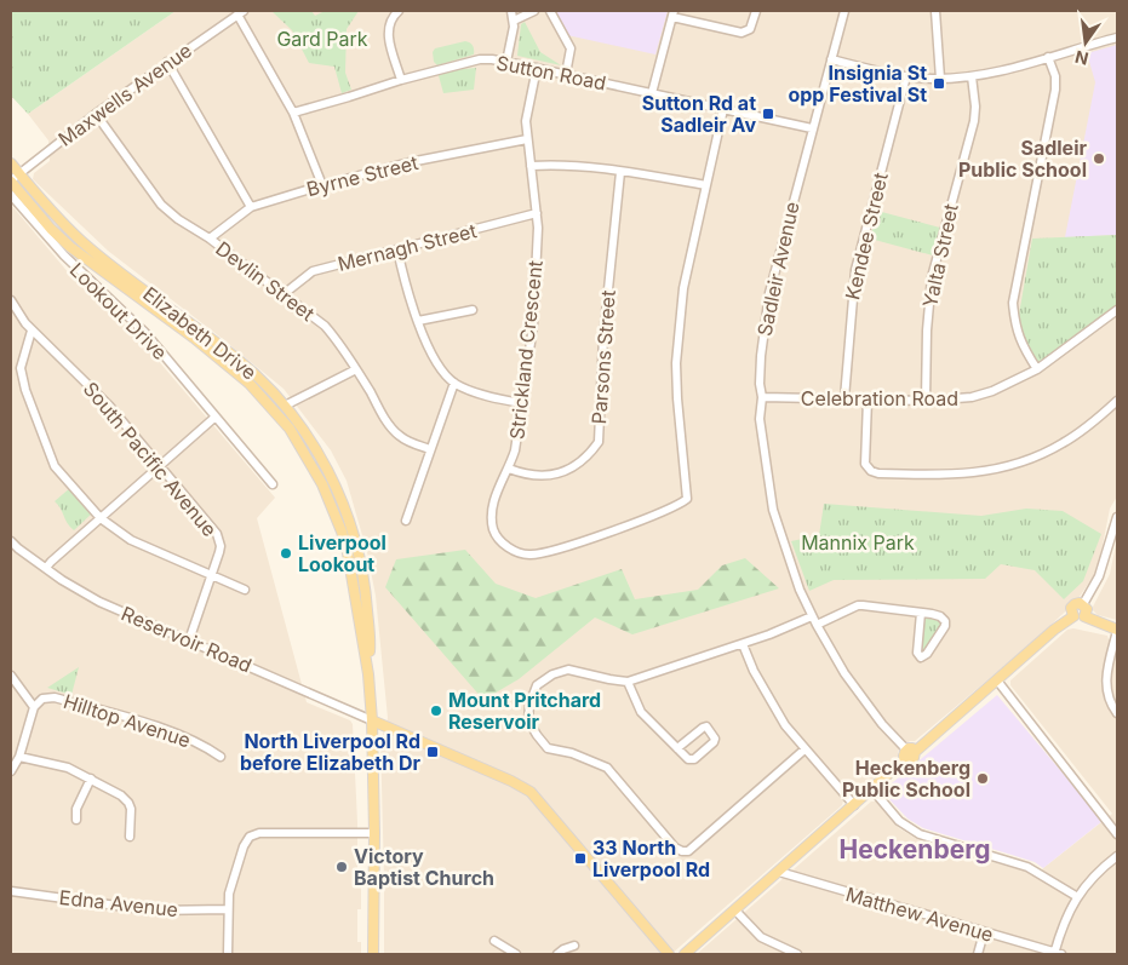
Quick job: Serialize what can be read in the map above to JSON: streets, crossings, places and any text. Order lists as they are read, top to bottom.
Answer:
{
  "streets": {
    "main road": ["Elizabeth Drive"],
    "street": [
      "Sutton Road",
      "Maxwells Avenue",
      "Byrne Street",
      "Kendee Street",
      "Mernagh Street",
      "Yalta Street",
      "Sadleir Avenue",
      "Devlin Street",
      "Lookout Drive",
      "Strickland Crescent",
      "Parsons Street",
      "Celebration Road",
      "South Pacific Avenue",
      "Reservoir Road",
      "Hilltop Avenue",
      "Edna Avenue",
      "Matthew Avenue"
    ]
  },
  "crossings": [
    ["Sutton Road", "Sadleir Avenue"],
    ["Sutton Road", "Strickland Crescent"],
    ["Maxwells Avenue", "Devlin Street"],
    ["Maxwells Avenue", "Elizabeth Drive"],
    ["Byrne Street", "Devlin Street"],
    ["Byrne Street", "Strickland Crescent"],
    ["Kendee Street", "Celebration Road"],
    ["Mernagh Street", "Devlin Street"],
    ["Mernagh Street", "Strickland Crescent"],
    ["Yalta Street", "Celebration Road"],
    ["Sadleir Avenue", "Celebration Road"],
    ["Elizabeth Drive", "Reservoir Road"],
    ["Strickland Crescent", "Parsons Street"],
    ["South Pacific Avenue", "Reservoir Road"]
  ],
  "districts": ["Heckenberg"],
  "parks": ["Gard Park", "Mannix Park"],
  "places": {
    "transit": [
      "Insignia St opp Festival St",
      "Sutton Rd at Sadleir Av",
      "North Liverpool Rd before Elizabeth Dr",
      "33 North Liverpool Rd"
    ],
    "other": [
      "Sadleir Public School",
      "Liverpool Lookout",
      "Mount Pritchard Reservoir",
      "Heckenberg Public School",
      "Victory Baptist Church"
    ]
  },
  "north": "bottom"
}
